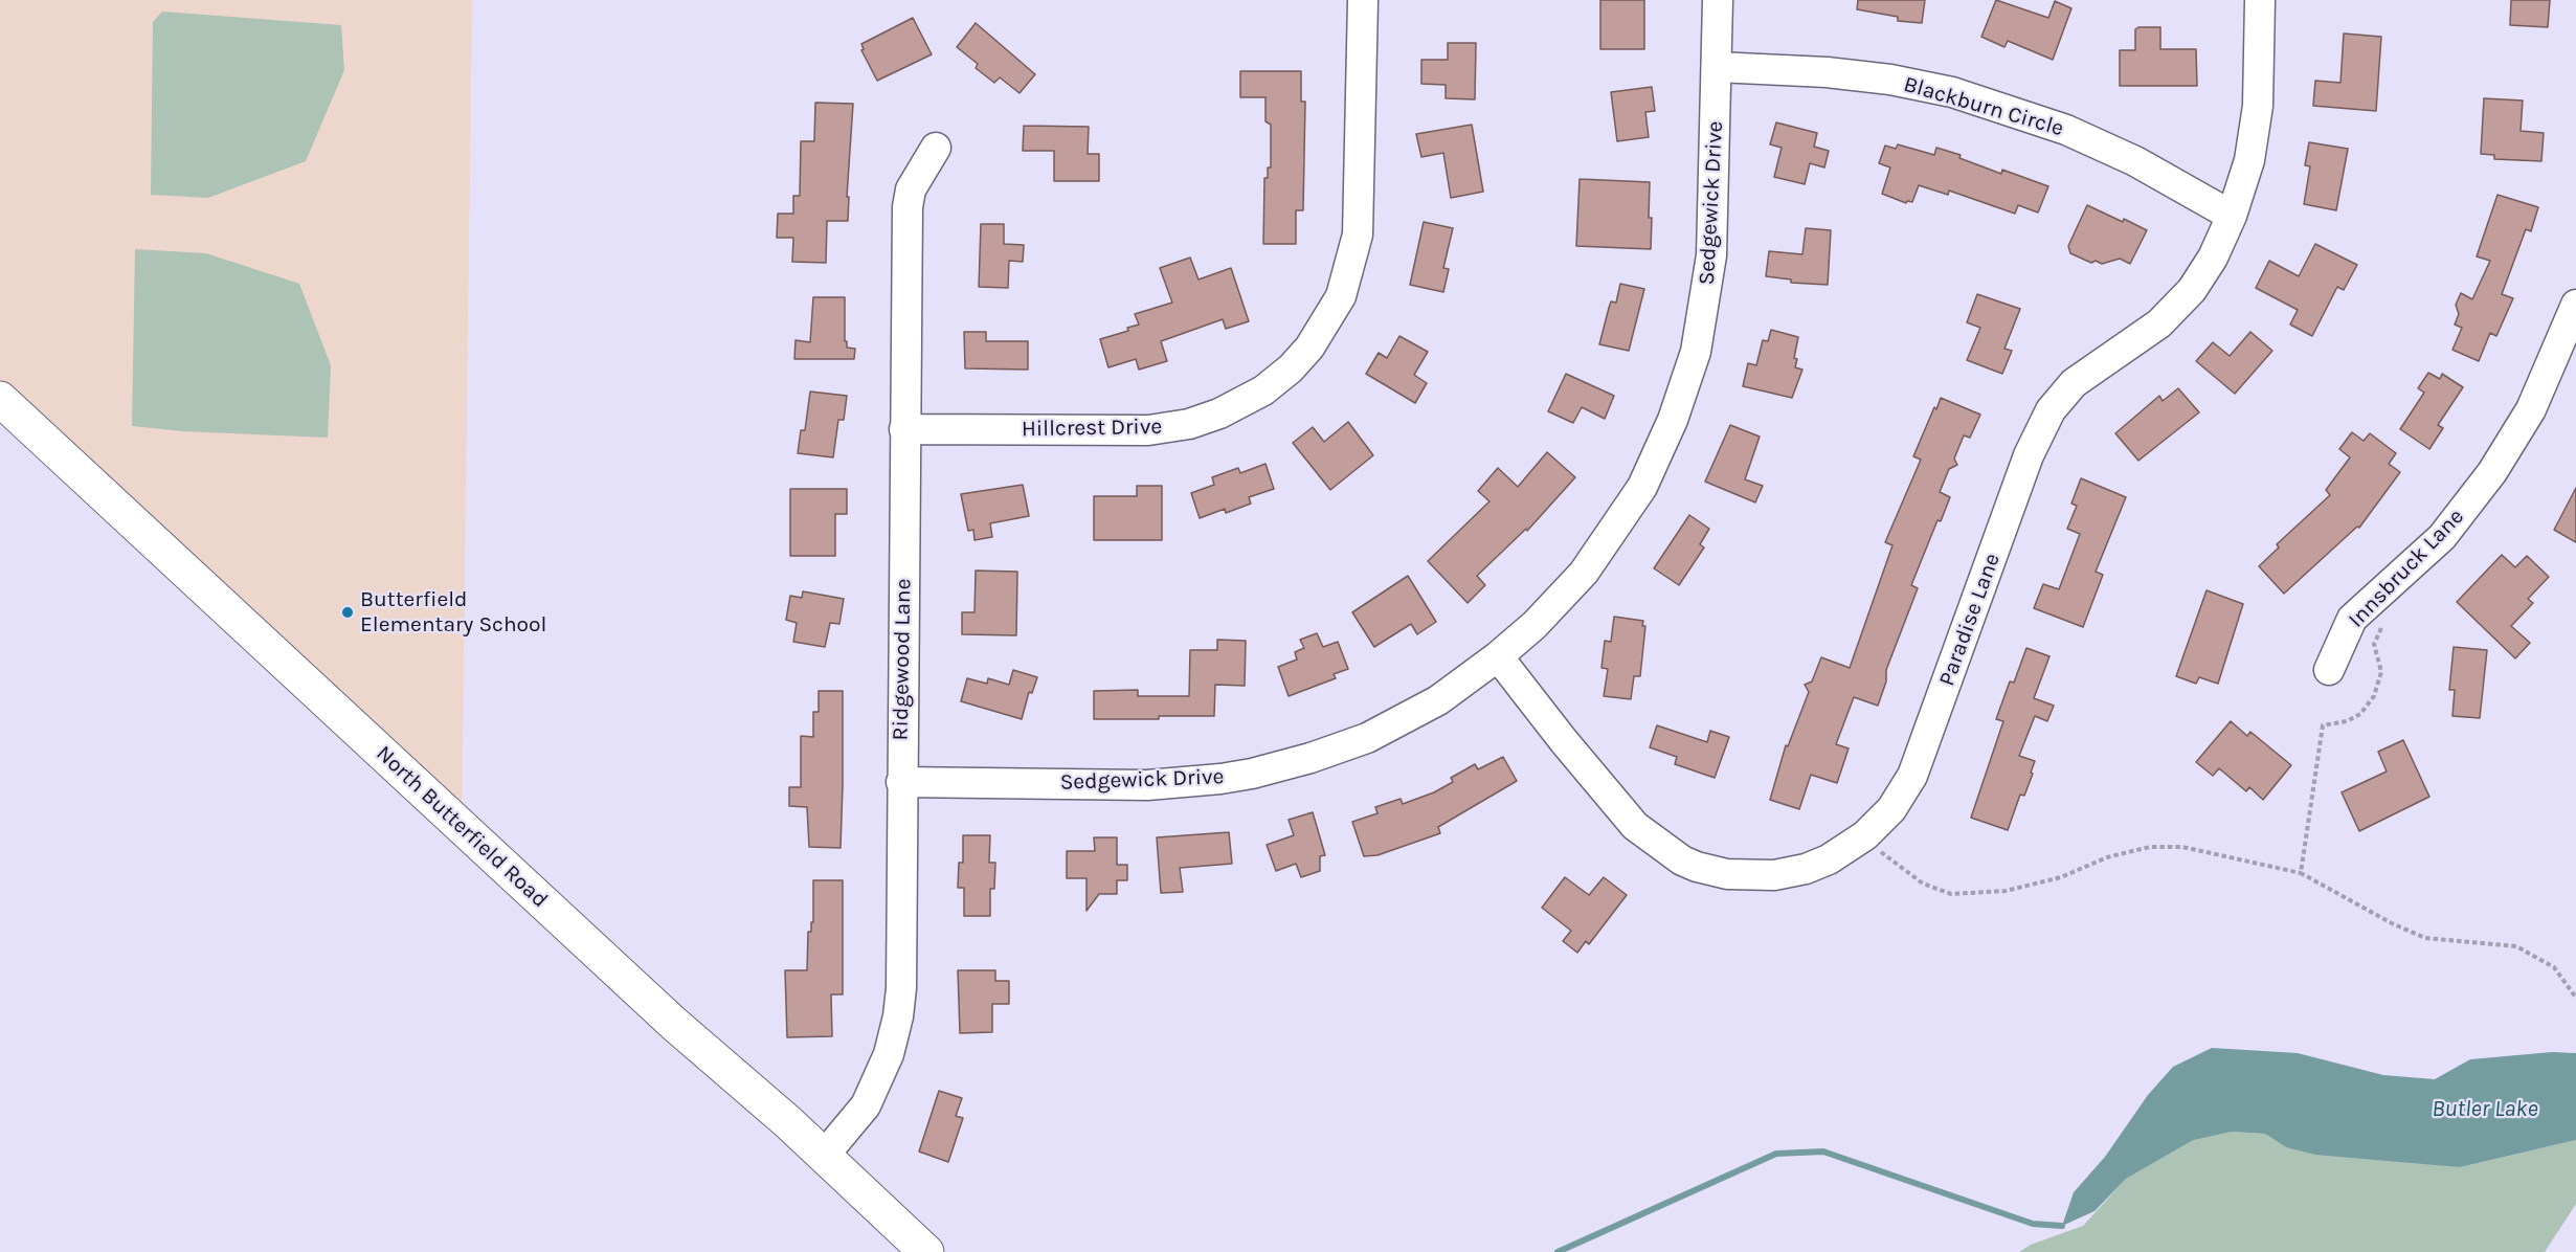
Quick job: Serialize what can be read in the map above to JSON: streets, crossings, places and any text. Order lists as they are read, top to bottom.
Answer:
{
  "streets": {
    "main road": ["North Butterfield Road"],
    "street": [
      "Blackburn Circle",
      "Sedgewick Drive",
      "Hillcrest Drive",
      "Innsbruck Lane",
      "Paradise Lane",
      "Ridgewood Lane"
    ]
  },
  "crossings": [
    ["Blackburn Circle", "Sedgewick Drive"],
    ["Blackburn Circle", "Paradise Lane"],
    ["Sedgewick Drive", "Paradise Lane"],
    ["Sedgewick Drive", "Ridgewood Lane"],
    ["Hillcrest Drive", "Ridgewood Lane"],
    ["Ridgewood Lane", "North Butterfield Road"]
  ],
  "water": ["Butler Lake"],
  "places": ["Butterfield Elementary School"]
}
